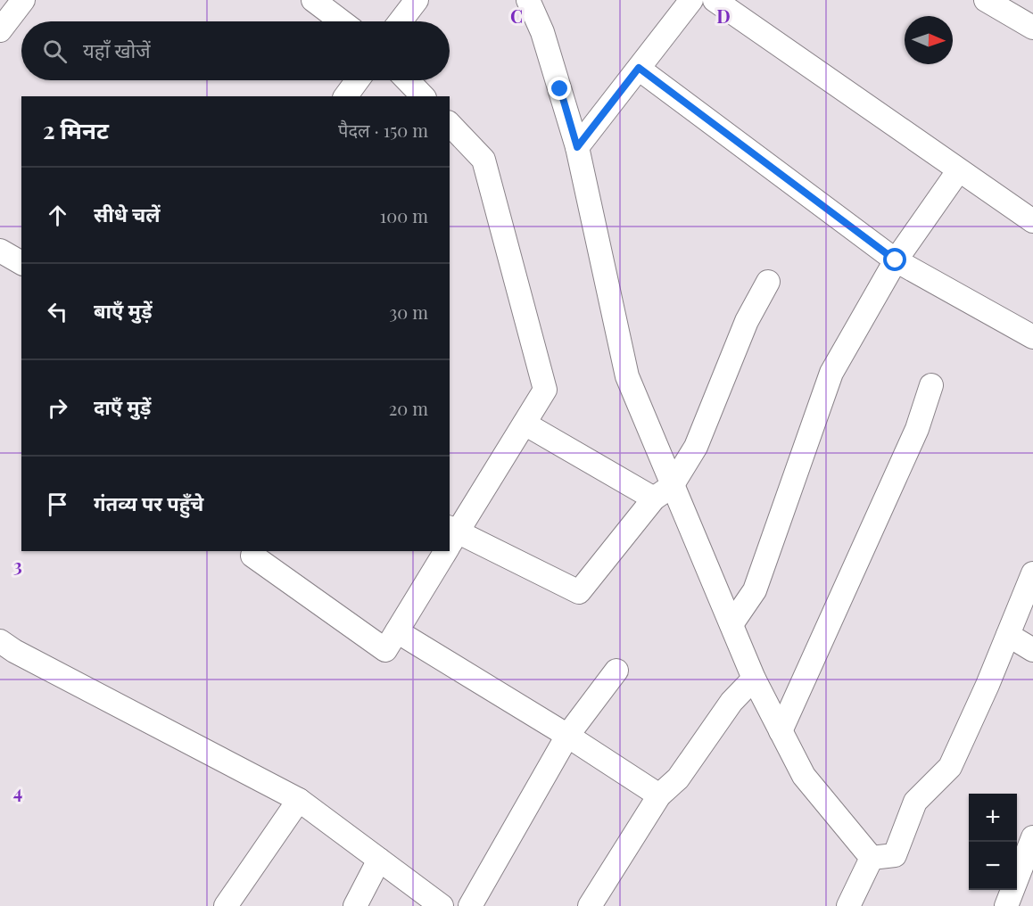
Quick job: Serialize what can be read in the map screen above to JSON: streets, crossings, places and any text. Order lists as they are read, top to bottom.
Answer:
{
  "north": "right",
  "page": {
    "search": "यहाँ खोजें",
    "heading": ["2 मिनट", "पैदल · 150 m"],
    "list": [
      ["सीधे चलें", "100 m"],
      ["बाएँ मुड़ें", "30 m"],
      ["दाएँ मुड़ें", "20 m"],
      "गंतव्य पर पहुँचे"
    ],
    "map_buttons": ["+", "−"]
  },
  "grid": {
    "columns": ["C", "D"],
    "rows": ["3", "4"]
  }
}
